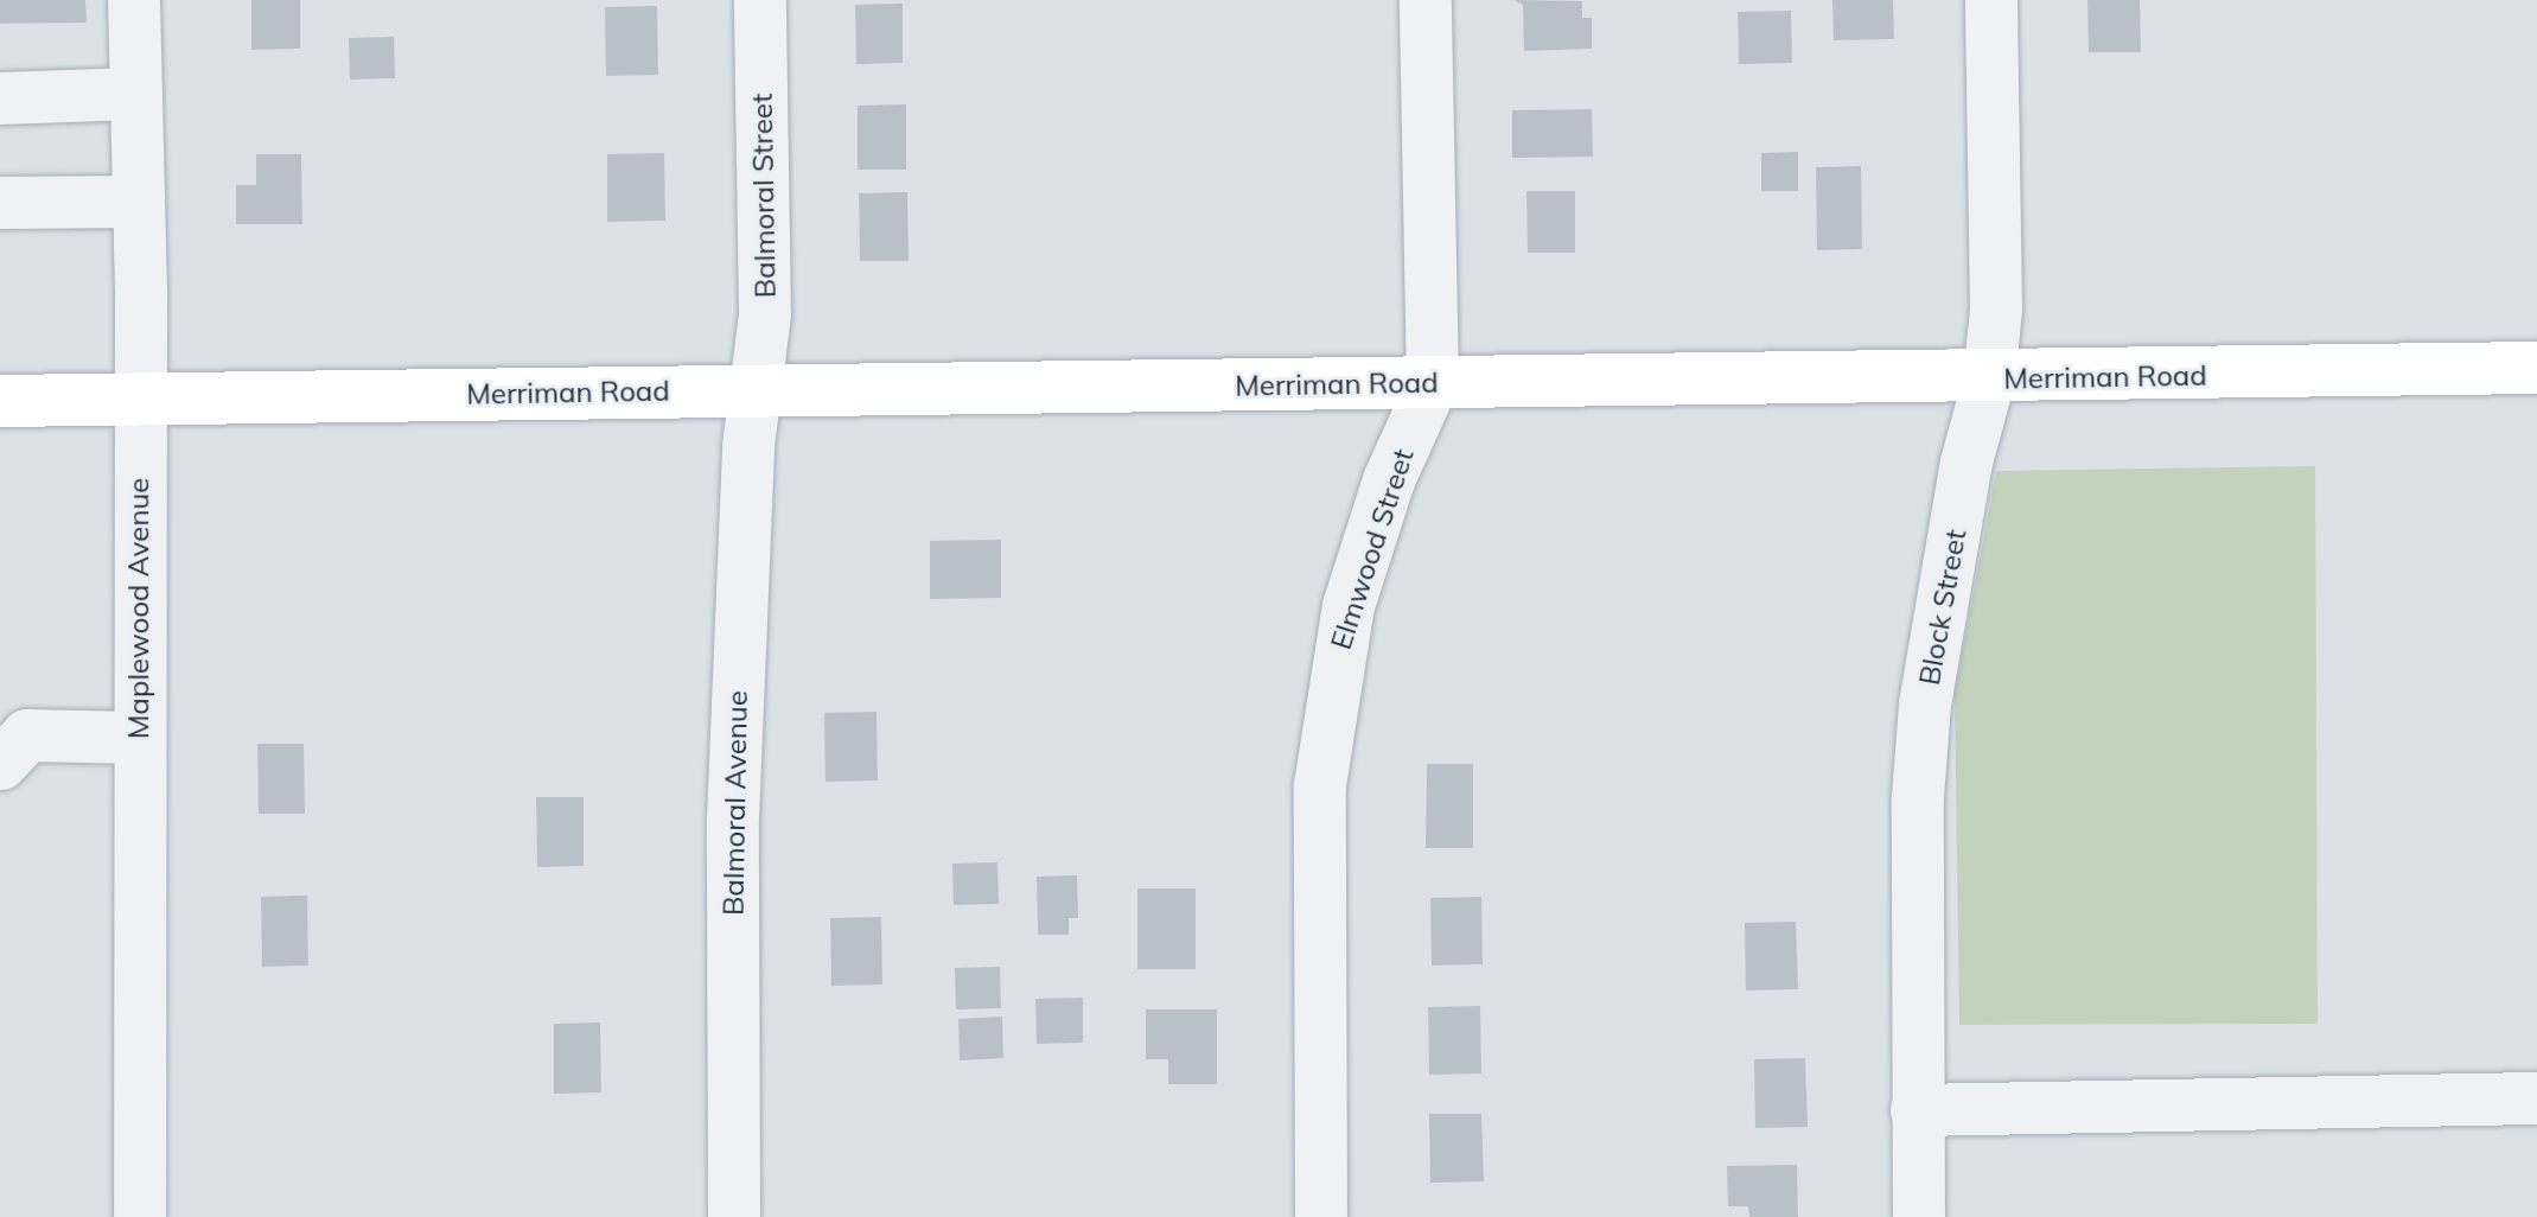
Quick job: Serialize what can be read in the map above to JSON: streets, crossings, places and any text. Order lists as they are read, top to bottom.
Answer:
{
  "streets": {
    "main road": ["Merriman Road"],
    "street": [
      "Balmoral Street",
      "Elmwood Street",
      "Block Street",
      "Maplewood Avenue",
      "Balmoral Avenue"
    ]
  },
  "crossings": [
    ["Balmoral Street", "Merriman Road"],
    ["Balmoral Street", "Balmoral Avenue"],
    ["Merriman Road", "Elmwood Street"],
    ["Merriman Road", "Block Street"],
    ["Merriman Road", "Maplewood Avenue"],
    ["Merriman Road", "Balmoral Avenue"]
  ]
}
